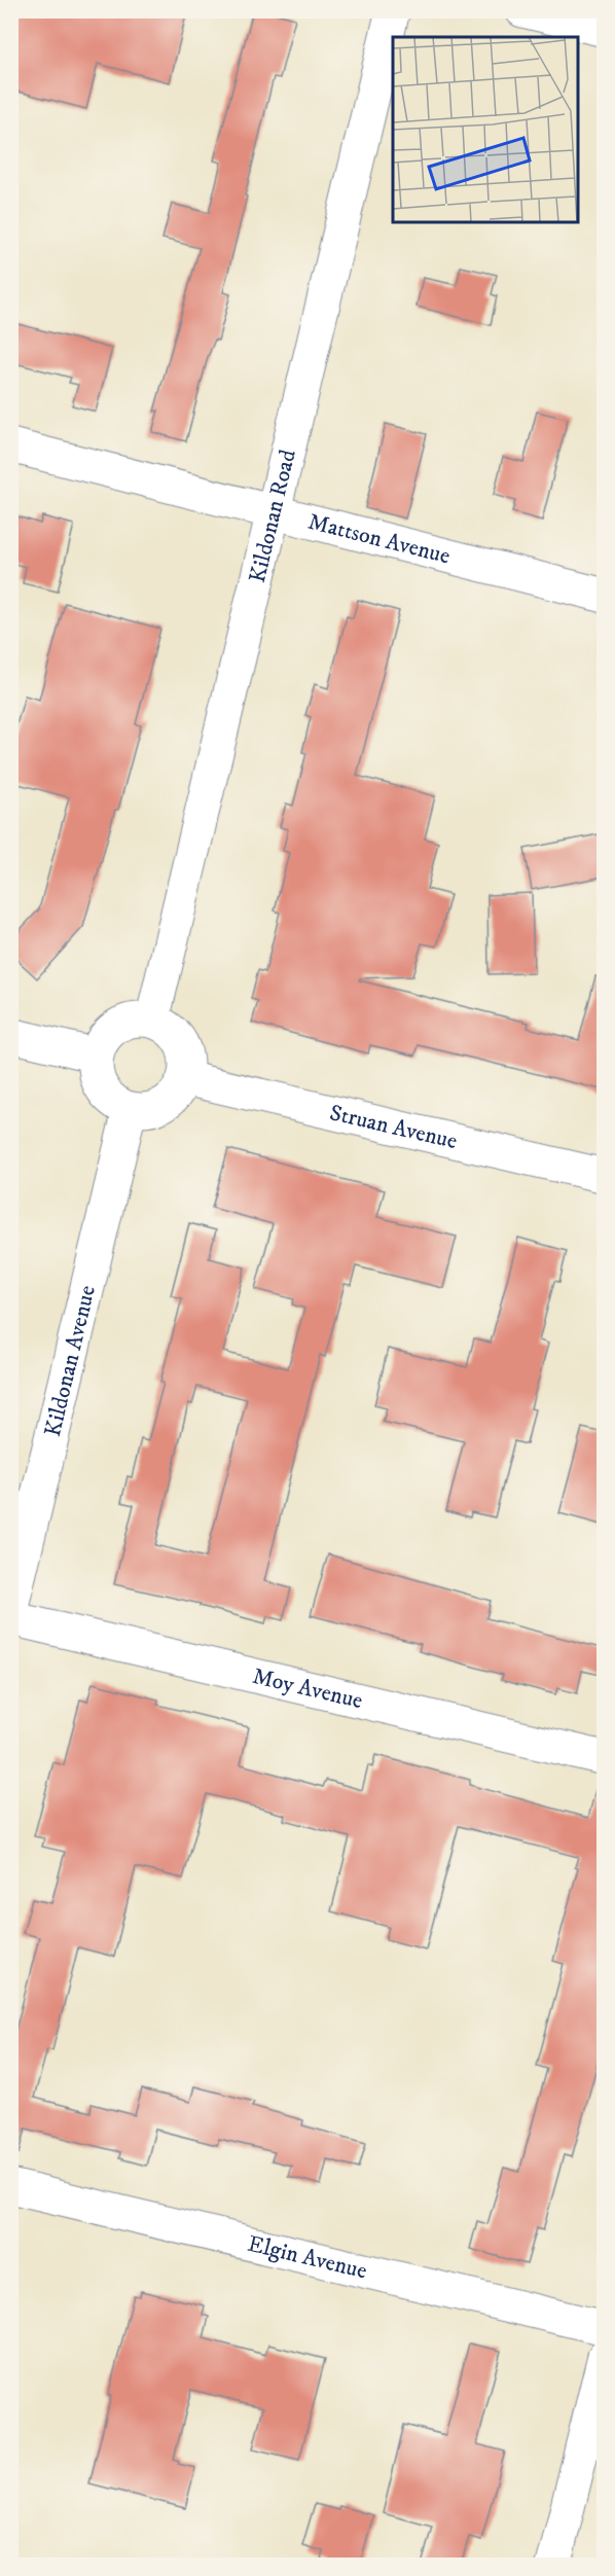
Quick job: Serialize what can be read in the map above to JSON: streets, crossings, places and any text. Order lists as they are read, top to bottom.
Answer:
{
  "streets": {
    "street": [
      "Kildonan Road",
      "Mattson Avenue",
      "Struan Avenue",
      "Kildonan Avenue",
      "Moy Avenue",
      "Elgin Avenue"
    ]
  },
  "crossings": [
    ["Kildonan Road", "Mattson Avenue"],
    ["Kildonan Road", "Struan Avenue"],
    ["Kildonan Road", "Kildonan Avenue"],
    ["Struan Avenue", "Kildonan Avenue"]
  ]
}
